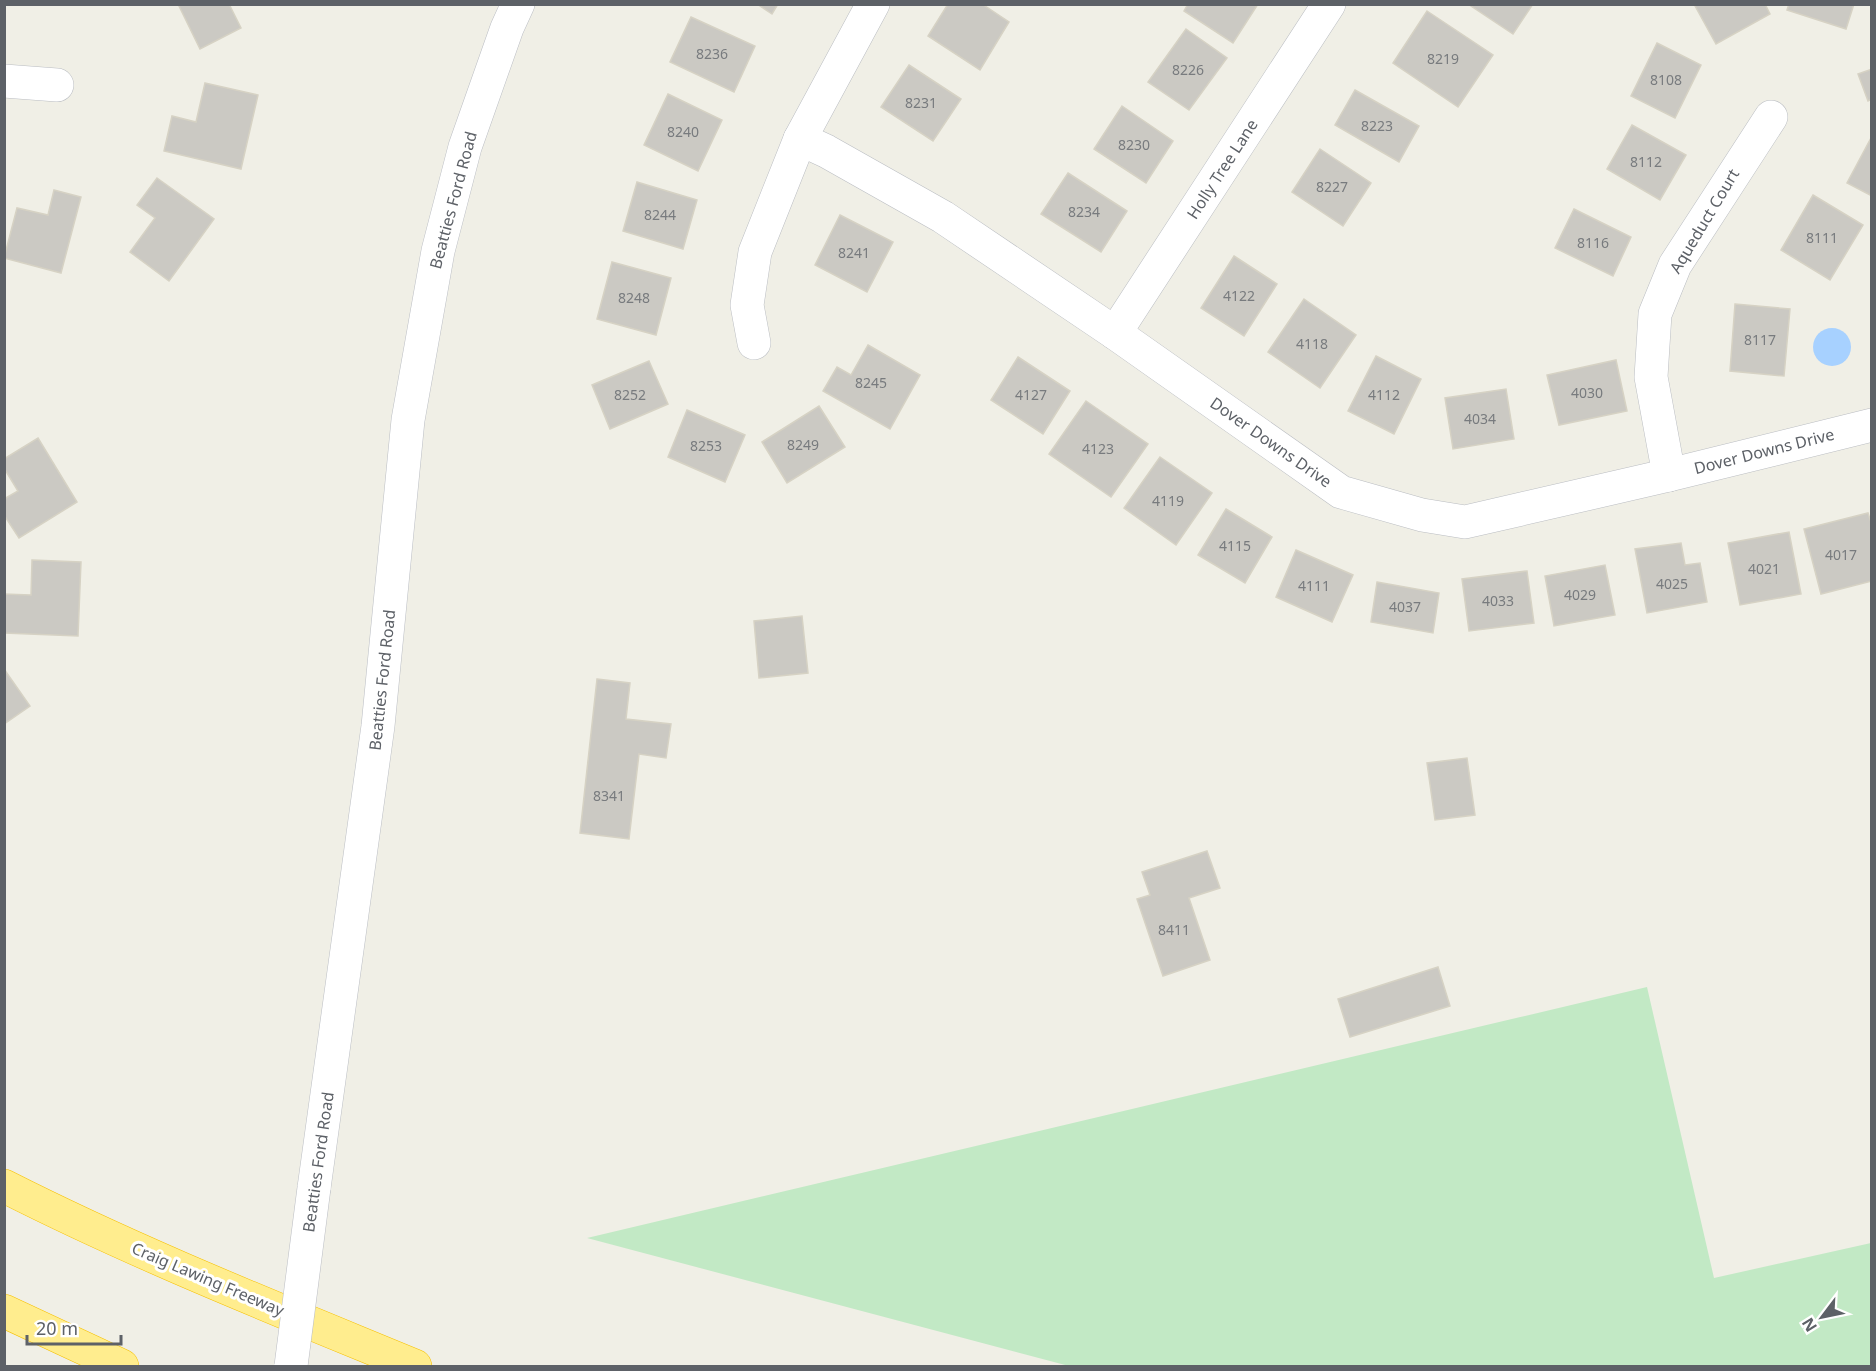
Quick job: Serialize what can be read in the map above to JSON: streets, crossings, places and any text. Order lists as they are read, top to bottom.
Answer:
{
  "streets": {
    "highway": ["Craig Lawing Freeway"],
    "street": [
      "Holly Tree Lane",
      "Beatties Ford Road",
      "Aqueduct Court",
      "Dover Downs Drive"
    ]
  },
  "crossings": [
    ["Holly Tree Lane", "Dover Downs Drive"],
    ["Aqueduct Court", "Dover Downs Drive"]
  ],
  "house_numbers": [
    "8236",
    "8219",
    "8226",
    "8108",
    "8231",
    "8223",
    "8240",
    "8230",
    "8112",
    "8227",
    "8234",
    "8244",
    "8111",
    "8116",
    "8241",
    "4122",
    "8248",
    "8117",
    "4118",
    "8245",
    "4030",
    "8252",
    "4127",
    "4112",
    "4034",
    "8249",
    "8253",
    "4123",
    "4119",
    "4115",
    "4017",
    "4021",
    "4025",
    "4111",
    "4029",
    "4033",
    "4037",
    "8341",
    "8411"
  ],
  "scale_bar": "20 m",
  "north": "bottom left"
}
